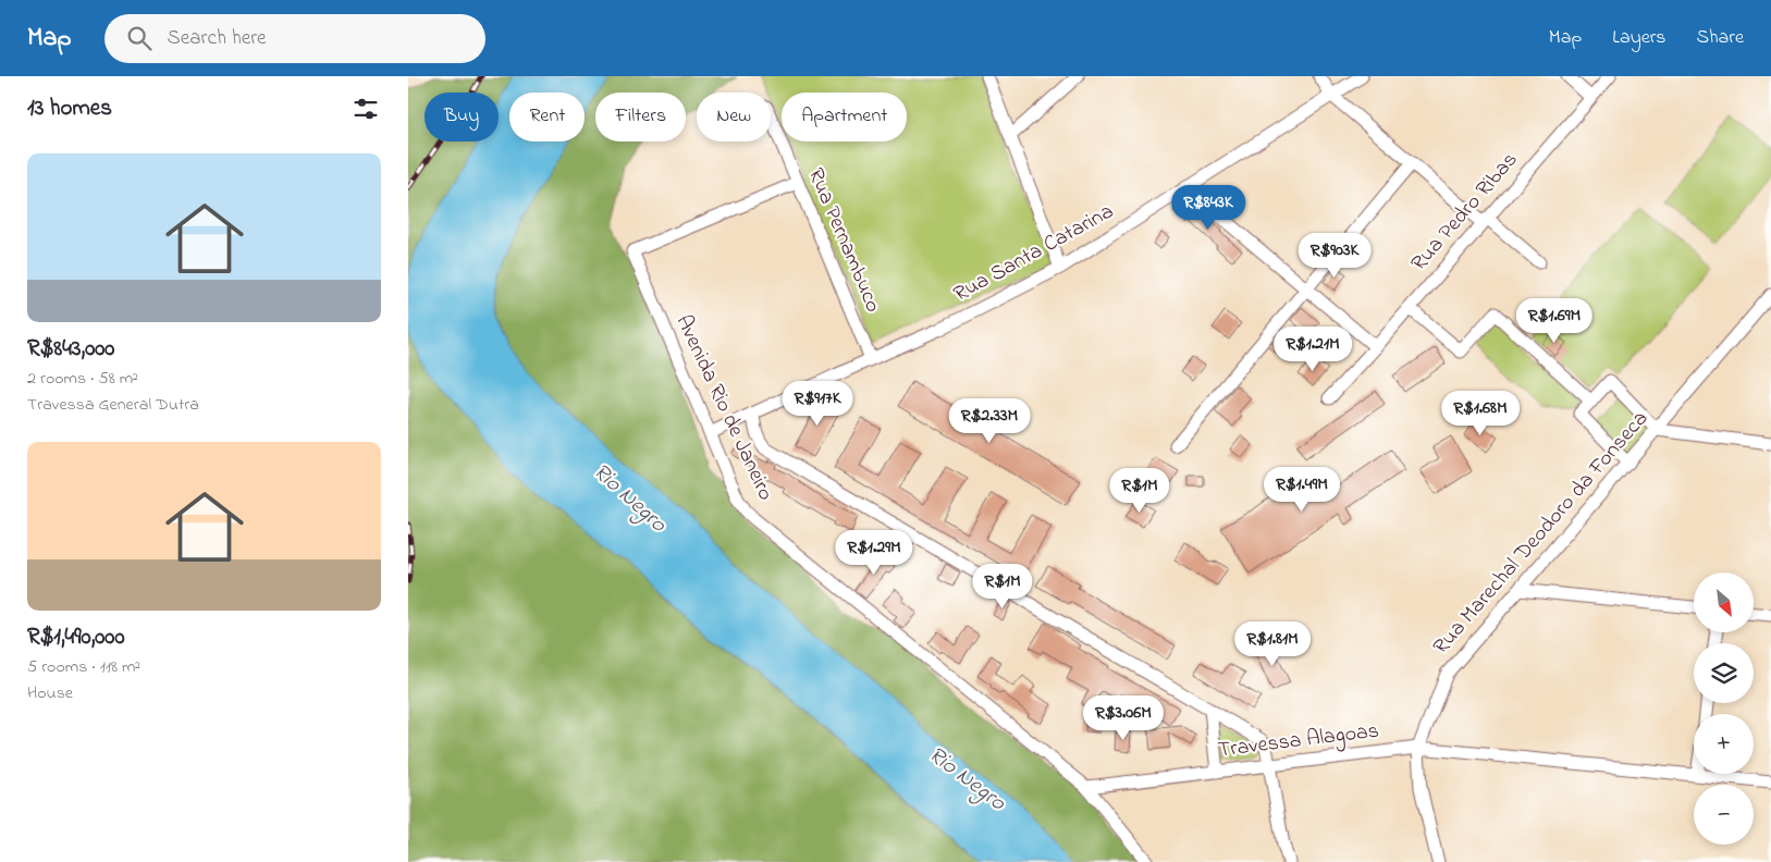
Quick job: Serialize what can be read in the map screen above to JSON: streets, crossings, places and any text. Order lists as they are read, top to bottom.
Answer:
{
  "streets": {
    "street": [
      "Rua Pedro Ribas",
      "Rua Pernambuco",
      "Rua Santa Catarina",
      "Avenida Rio de Janeiro",
      "Rua Marechal Deodoro da Fonseca",
      "Travessa Alagoas"
    ]
  },
  "crossings": [
    ["Rua Pernambuco", "Rua Santa Catarina"],
    ["Rua Pernambuco", "Avenida Rio de Janeiro"],
    ["Rua Santa Catarina", "Avenida Rio de Janeiro"],
    ["Avenida Rio de Janeiro", "Travessa Alagoas"],
    ["Rua Marechal Deodoro da Fonseca", "Travessa Alagoas"]
  ],
  "water": ["Rio Negro"],
  "north": "bottom right",
  "page": {
    "header": "Map",
    "search": "Search here",
    "nav": ["Map", "Layers", "Share"],
    "heading": "13 homes",
    "chip": [
      "Buy",
      "Rent",
      "Filters",
      "New",
      "Apartment"
    ],
    "list": [
      {
        "name": "R$843,000",
        "note": "2 rooms · 58 m² · Travessa General Dutra"
      },
      {
        "name": "R$1,490,000",
        "note": "5 rooms · 118 m² · House"
      }
    ],
    "price": [
      "R$843K",
      "R$903K",
      "R$1.69M",
      "R$1.21M",
      "R$917K",
      "R$1.68M",
      "R$2.33M",
      "R$1.49M",
      "R$1M",
      "R$1.29M",
      "R$1M",
      "R$1.81M",
      "R$3.06M"
    ],
    "map_buttons": ["+", "−"]
  }
}
